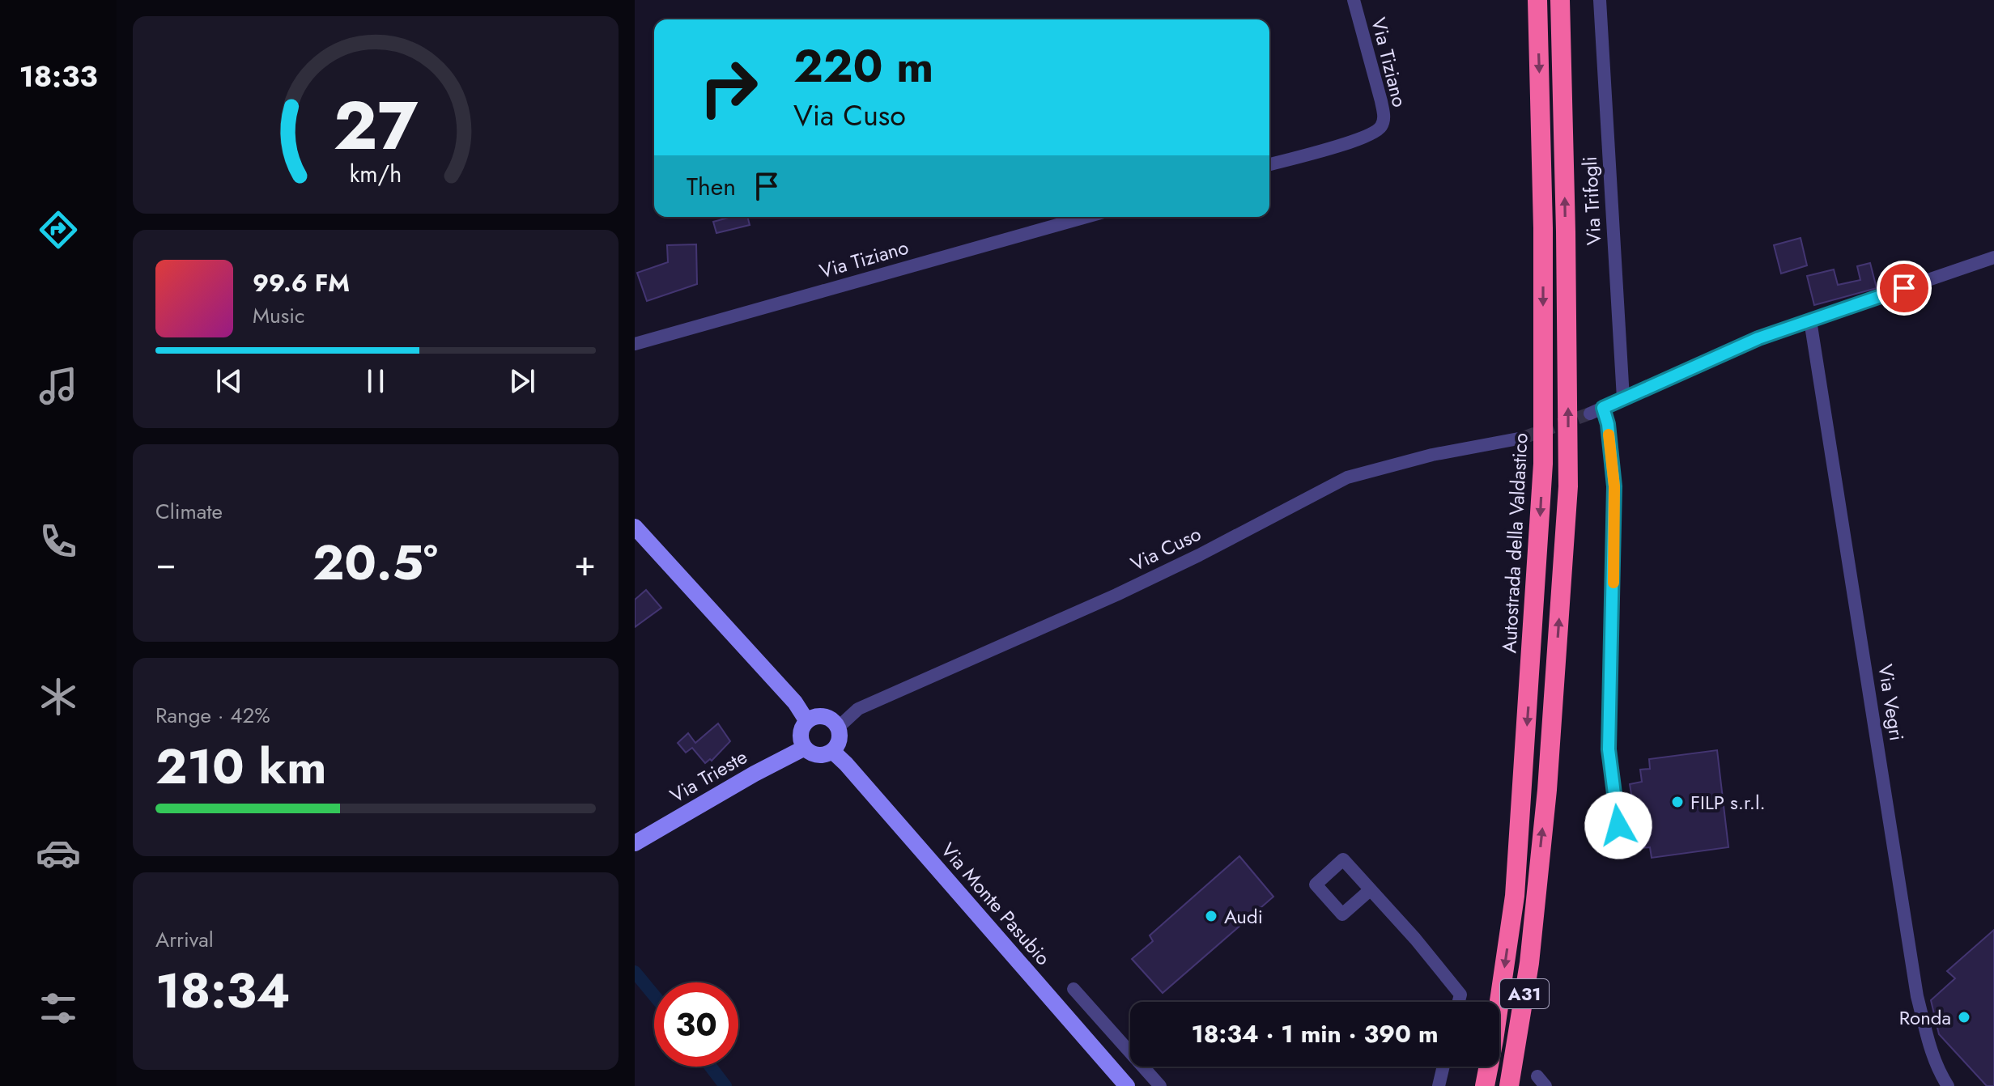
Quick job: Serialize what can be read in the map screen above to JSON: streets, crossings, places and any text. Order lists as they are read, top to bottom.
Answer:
{
  "streets": {
    "highway": ["Autostrada della Valdastico", "A31"],
    "main road": ["Via Trieste", "Via Monte Pasubio"],
    "street": [
      "Via Tiziano",
      "Via Trifogli",
      "Via Cuso",
      "Via Vegri"
    ]
  },
  "crossings": [
    ["Via Cuso", "Via Trieste"],
    ["Via Cuso", "Via Monte Pasubio"],
    ["Via Trieste", "Via Monte Pasubio"]
  ],
  "places": ["FILP s.r.l.", "Audi", "Ronda"],
  "page": {
    "tabs": "18:33",
    "turn": ["220 m", "Via Cuso"],
    "then": "Then",
    "song": ["99.6 FM", "Music"],
    "tile": [
      "Climate",
      ["Range · 42%", "210 km"],
      ["Arrival", "18:34"]
    ],
    "heat": ["−", "20.5°", "+"],
    "limit": "30",
    "trip": "18:34 · 1 min · 390 m",
    "gauge": ["27", "km/h"]
  }
}
